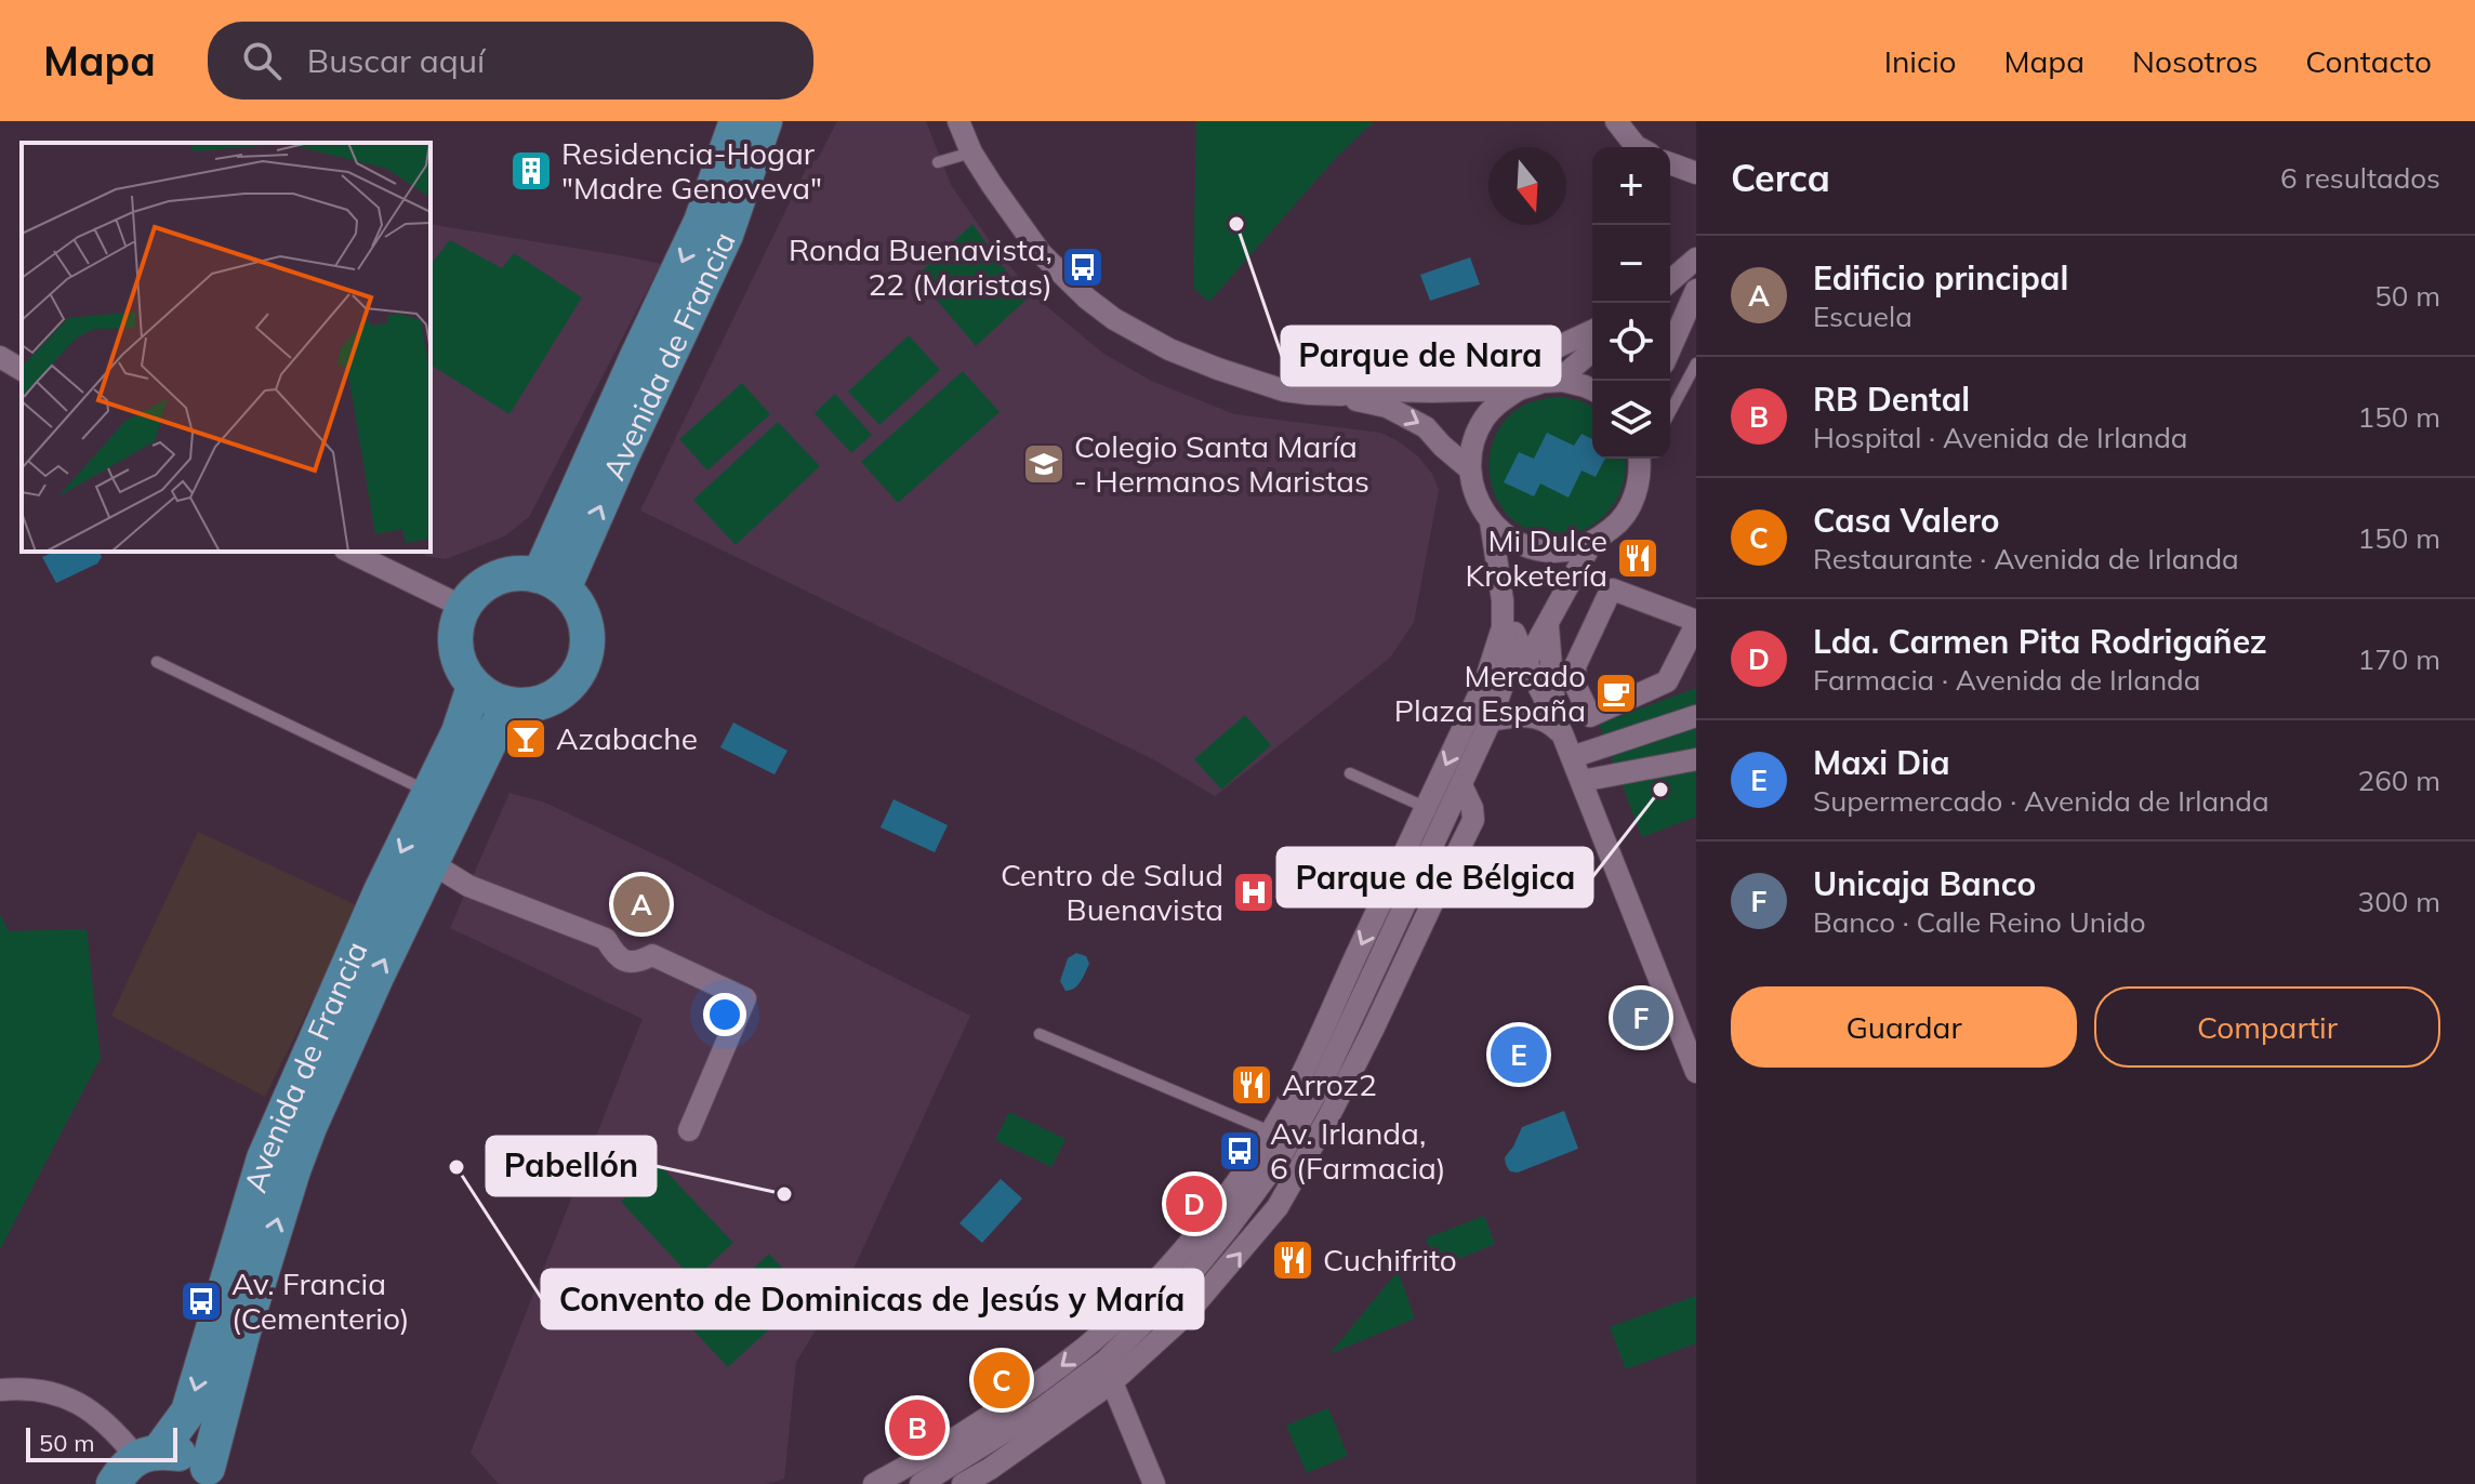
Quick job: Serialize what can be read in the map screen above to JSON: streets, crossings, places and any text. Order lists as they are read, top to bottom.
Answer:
{
  "streets": {
    "main road": ["Avenida de Francia"]
  },
  "places": {
    "building": ["Residencia-Hogar \"Madre Genoveva\""],
    "other": [
      "Parque de Nara",
      "Parque de Bélgica",
      "Convento de Dominicas de Jesús y María",
      "Pabellón"
    ],
    "bus stop": ["Ronda Buenavista, 22 (Maristas)", "Av. Irlanda, 6 (Farmacia)", "Av. Francia (Cementerio)"],
    "school or university": ["Colegio Santa María - Hermanos Maristas"],
    "restaurant": ["Mi Dulce Kroketería", "Arroz2", "Cuchifrito"],
    "cafe": ["Mercado Plaza España"],
    "bar": ["Azabache"],
    "hospital": ["Centro de Salud Buenavista"]
  },
  "scale_bar": "50 m",
  "north": "bottom",
  "page": {
    "header": "Mapa",
    "search": "Buscar aquí",
    "nav": [
      "Inicio",
      "Mapa",
      "Nosotros",
      "Contacto"
    ],
    "heading": ["Cerca", "6 resultados"],
    "map_buttons": ["+", "−"],
    "list": [
      {
        "mark": "A",
        "name": "Edificio principal",
        "note": "Escuela",
        "value": "50 m"
      },
      {
        "mark": "B",
        "name": "RB Dental",
        "note": "Hospital · Avenida de Irlanda",
        "value": "150 m"
      },
      {
        "mark": "C",
        "name": "Casa Valero",
        "note": "Restaurante · Avenida de Irlanda",
        "value": "150 m"
      },
      {
        "mark": "D",
        "name": "Lda. Carmen Pita Rodrigañez",
        "note": "Farmacia · Avenida de Irlanda",
        "value": "170 m"
      },
      {
        "mark": "E",
        "name": "Maxi Dia",
        "note": "Supermercado · Avenida de Irlanda",
        "value": "260 m"
      },
      {
        "mark": "F",
        "name": "Unicaja Banco",
        "note": "Banco · Calle Reino Unido",
        "value": "300 m"
      }
    ],
    "pins": [
      "A",
      "F",
      "E",
      "D",
      "C",
      "B"
    ],
    "buttons": ["Guardar", "Compartir"],
    "scale": "50 m"
  }
}
